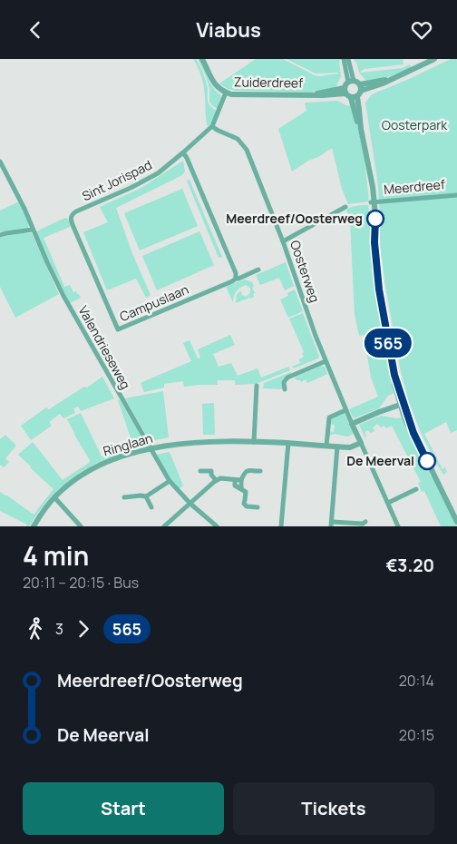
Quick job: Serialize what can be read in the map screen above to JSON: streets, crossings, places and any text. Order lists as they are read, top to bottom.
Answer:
{
  "streets": {
    "street": [
      "Zuiderdreef",
      "Sint Jorispad",
      "Meerdreef",
      "Oosterweg",
      "Campuslaan",
      "Valendrieseweg",
      "Ringlaan"
    ]
  },
  "crossings": [
    ["Sint Jorispad", "Oosterweg"],
    ["Sint Jorispad", "Campuslaan"],
    ["Oosterweg", "Ringlaan"],
    ["Valendrieseweg", "Ringlaan"]
  ],
  "parks": ["Oosterpark"],
  "places": ["Meerdreef/Oosterweg", "De Meerval"],
  "lines": ["bus line 565"],
  "page": {
    "header": "Viabus",
    "on_map": "565",
    "heading": ["4 min", "20:11 – 20:15 · Bus", "€3.20"],
    "legs": ["3", "565"],
    "list": [
      {
        "name": "Meerdreef/Oosterweg",
        "value": "20:14"
      },
      {
        "name": "De Meerval",
        "value": "20:15"
      }
    ],
    "buttons": ["Start", "Tickets"]
  }
}
